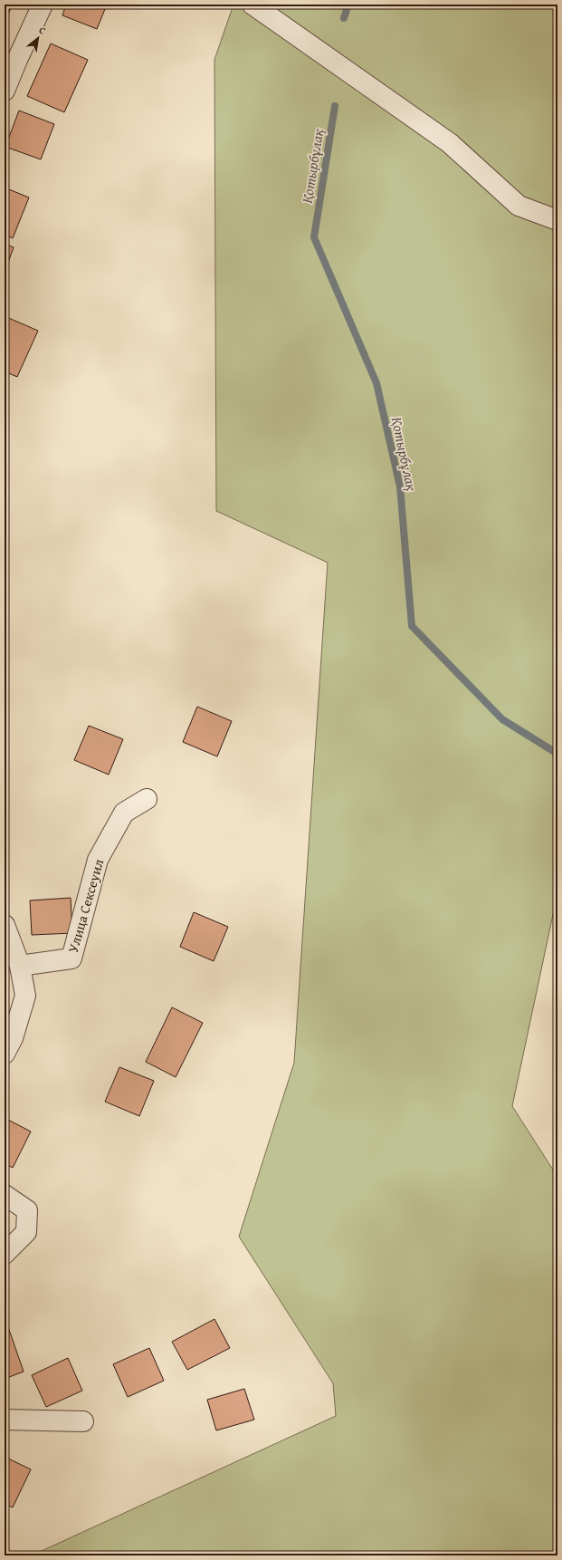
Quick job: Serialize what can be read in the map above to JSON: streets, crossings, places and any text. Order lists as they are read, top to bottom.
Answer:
{
  "streets": {
    "street": ["Улица Сексеуил"]
  },
  "water": ["Қотырбұлақ"],
  "north": "top right"
}
